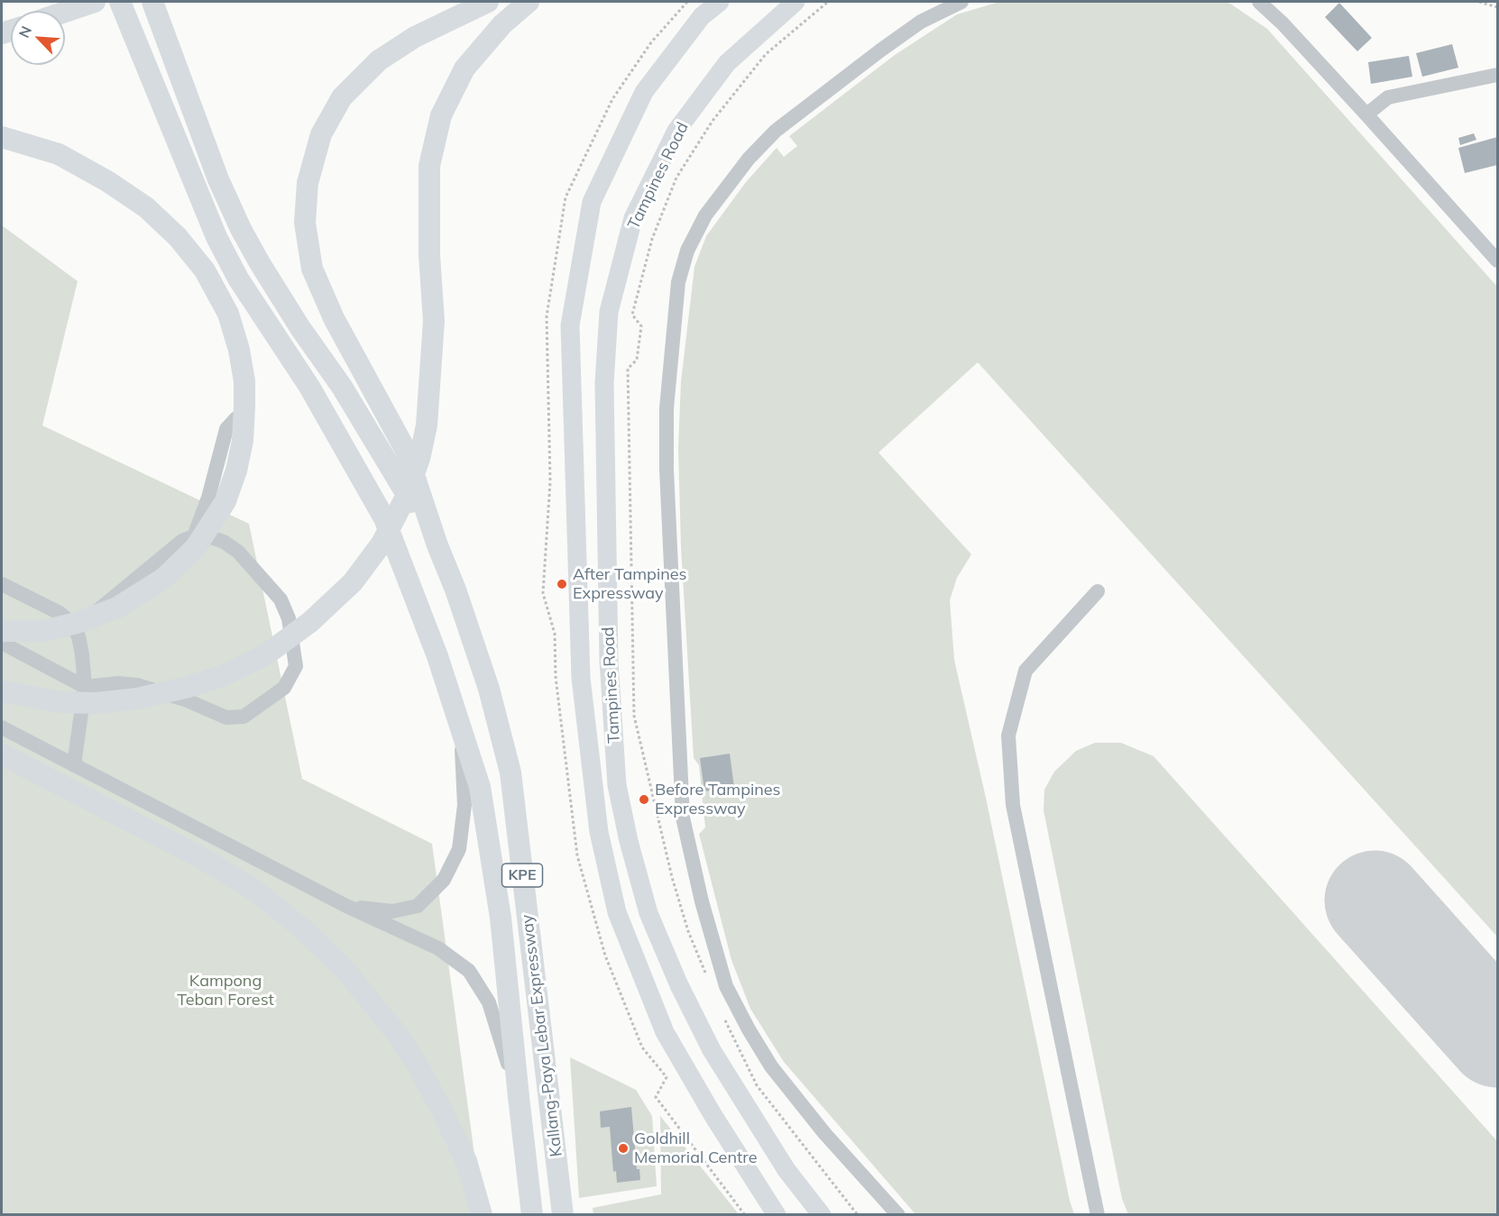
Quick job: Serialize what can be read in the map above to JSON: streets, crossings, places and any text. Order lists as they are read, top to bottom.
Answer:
{
  "streets": {
    "highway": ["KPE", "Kallang-Paya Lebar Expressway"],
    "main road": ["Tampines Road"]
  },
  "parks": ["Kampong Teban Forest"],
  "places": ["After Tampines Expressway", "Before Tampines Expressway", "Goldhill Memorial Centre"],
  "north": "top left"
}
